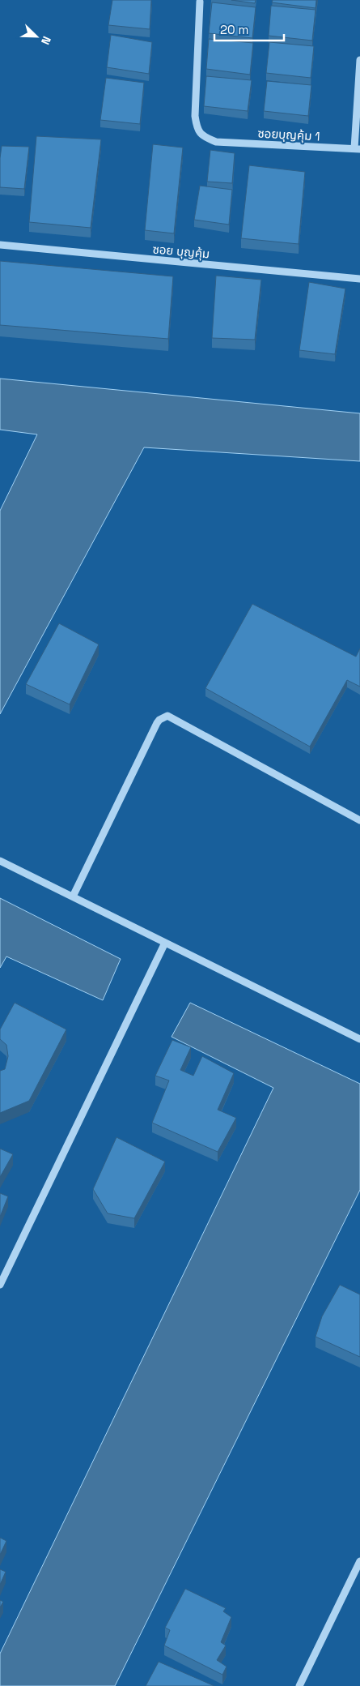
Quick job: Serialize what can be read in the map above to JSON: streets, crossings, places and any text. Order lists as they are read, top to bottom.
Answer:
{
  "streets": {
    "street": ["ซอยบุญคุ้ม 1", "ซอย บุญคุ้ม"]
  },
  "scale_bar": "20 m",
  "north": "bottom right"
}
